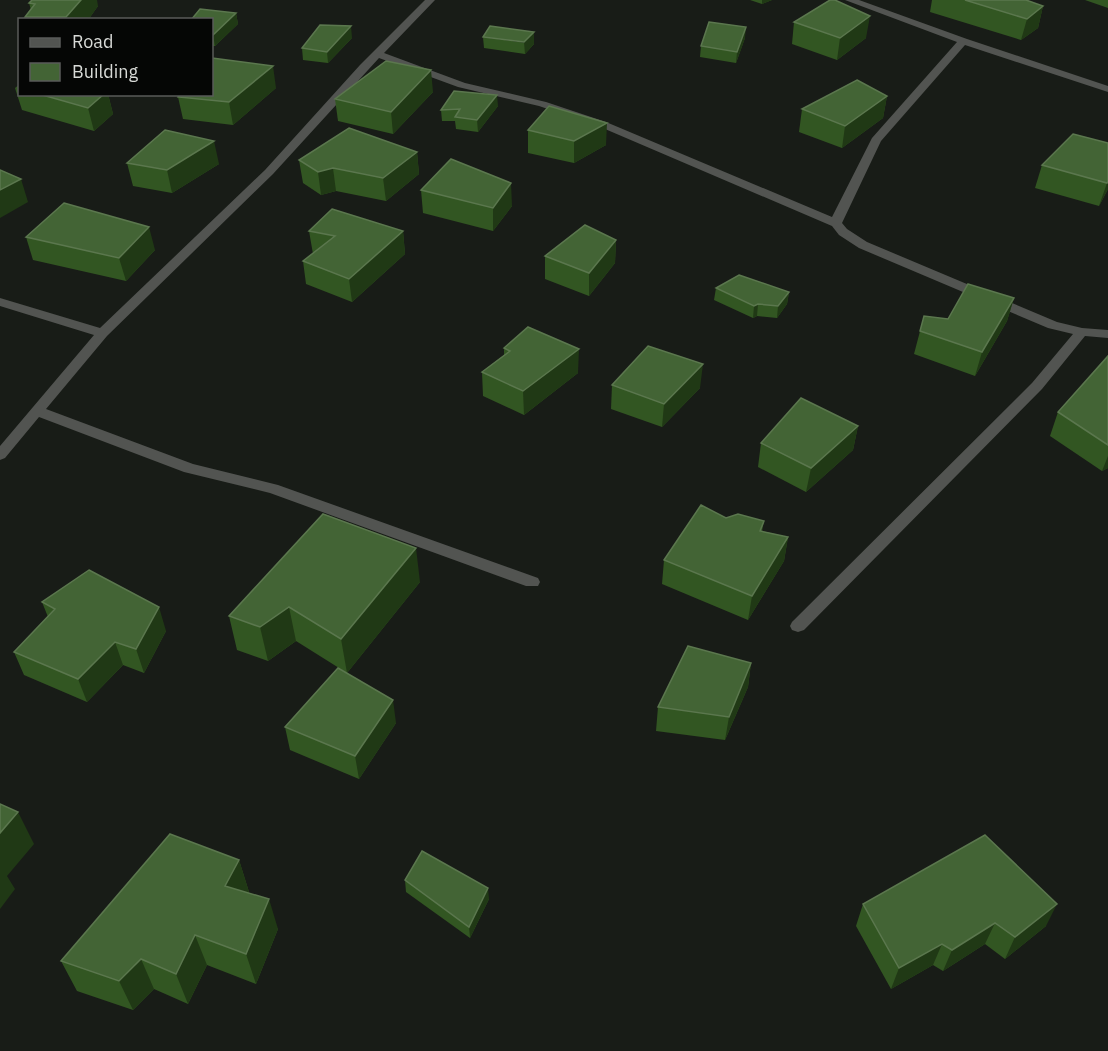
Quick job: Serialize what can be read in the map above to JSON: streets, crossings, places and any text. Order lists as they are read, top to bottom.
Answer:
{
  "legend": ["Road", "Building"]
}
